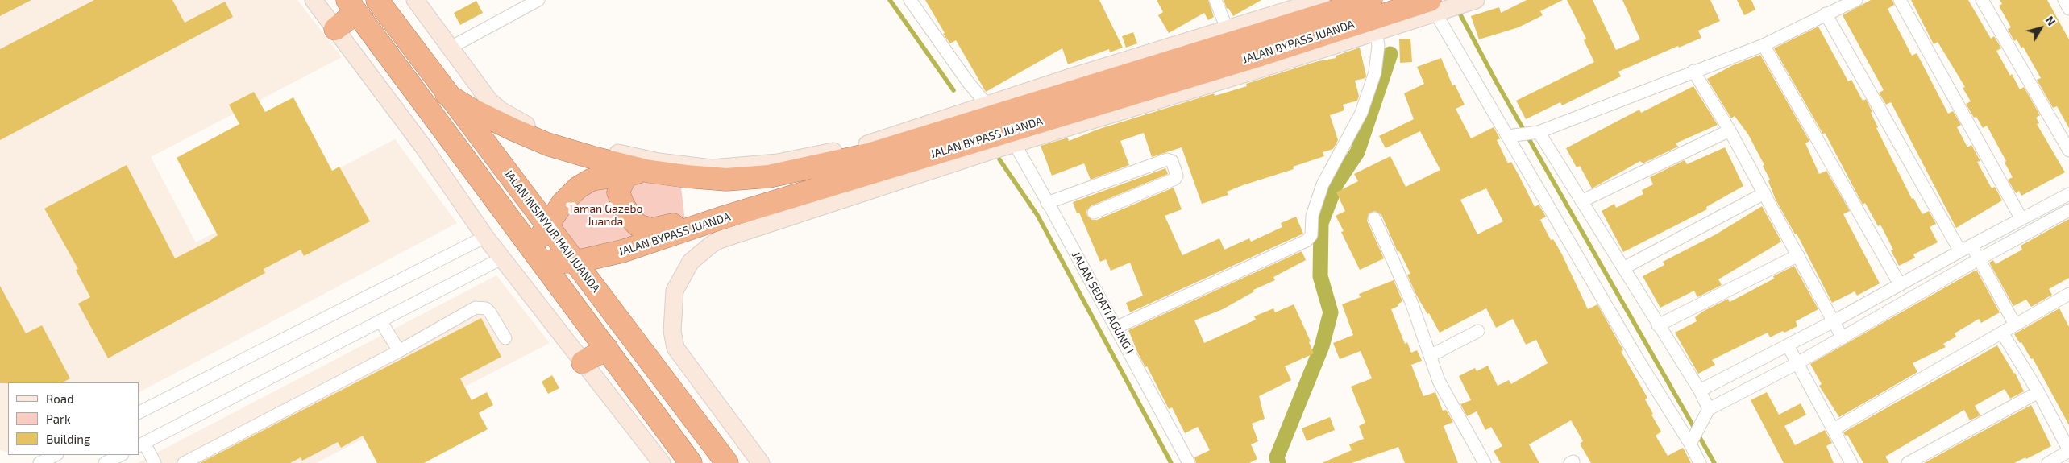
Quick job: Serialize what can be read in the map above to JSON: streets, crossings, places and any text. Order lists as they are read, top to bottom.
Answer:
{
  "streets": {
    "highway": ["JALAN BYPASS JUANDA", "JALAN INSINYUR HAJI JUANDA"],
    "street": ["JALAN SEDATI AGUNG I"]
  },
  "crossings": [
    ["JALAN BYPASS JUANDA", "JALAN INSINYUR HAJI JUANDA"],
    ["JALAN BYPASS JUANDA", "JALAN SEDATI AGUNG I"]
  ],
  "parks": ["Taman Gazebo Juanda"],
  "legend": ["Road", "Park", "Building"],
  "north": "top right"
}
